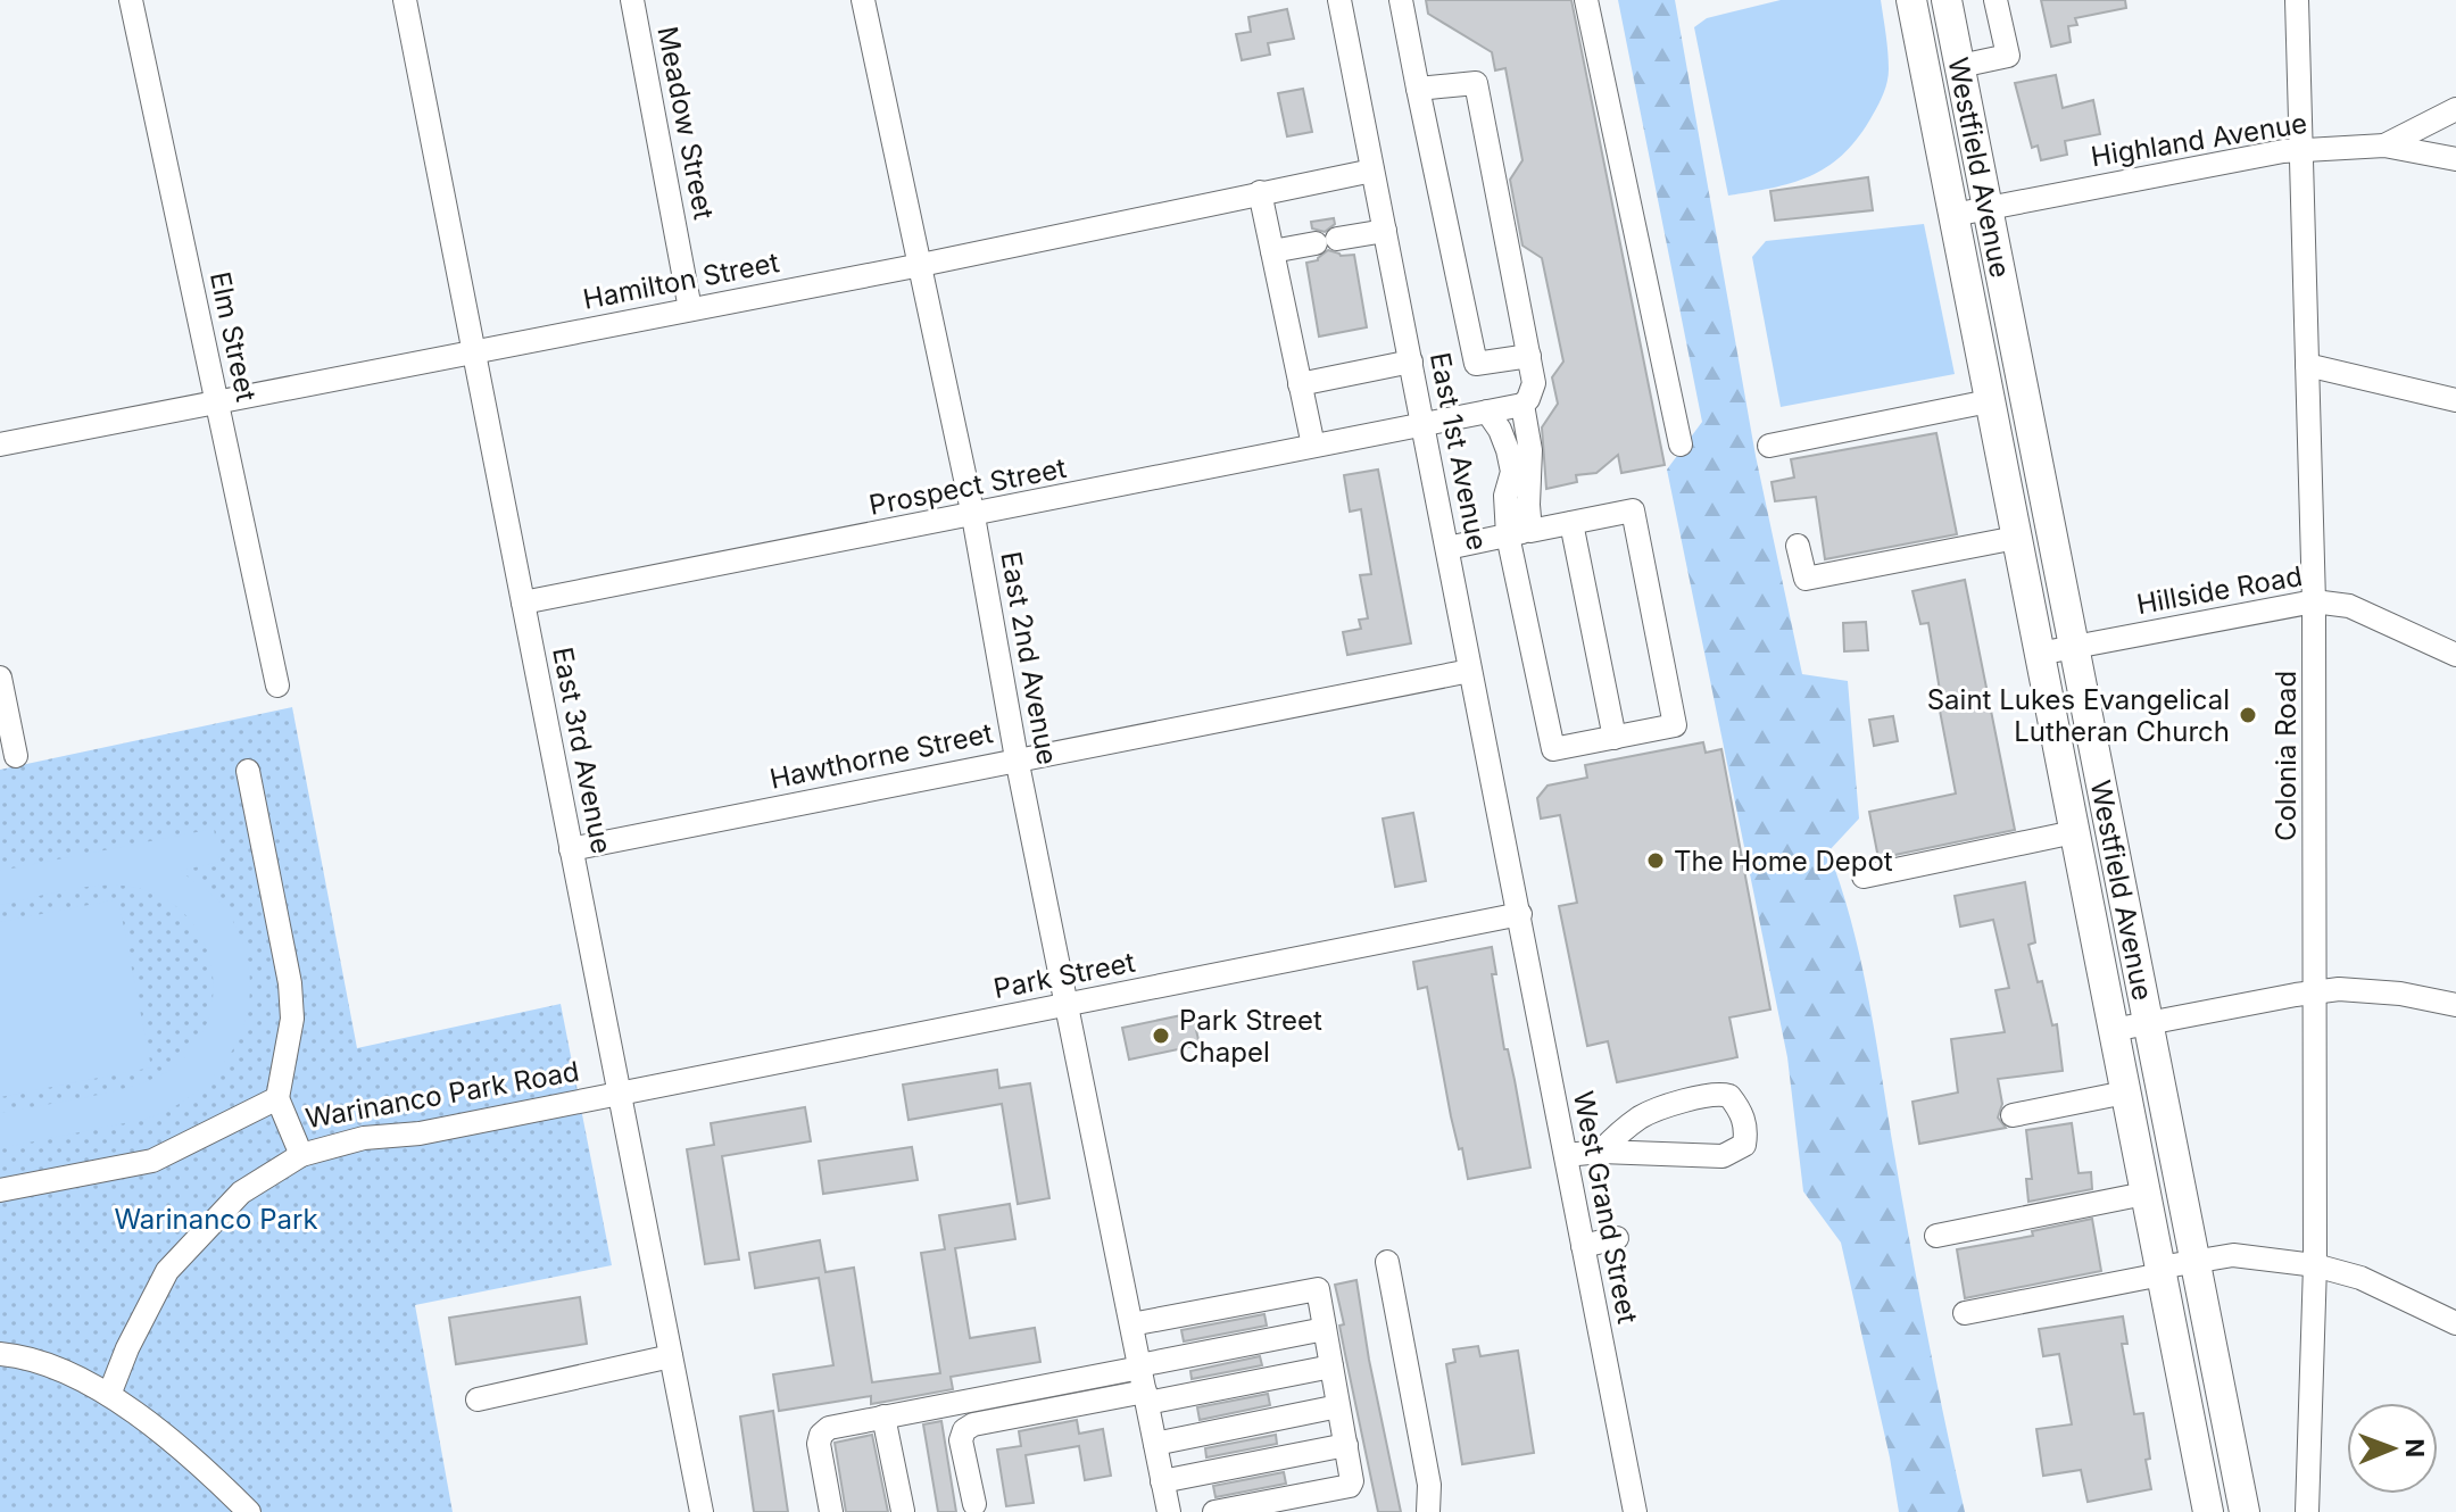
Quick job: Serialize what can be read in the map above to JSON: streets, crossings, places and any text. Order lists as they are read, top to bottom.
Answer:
{
  "streets": {
    "main road": ["Westfield Avenue"],
    "street": [
      "Meadow Street",
      "Highland Avenue",
      "Hamilton Street",
      "Elm Street",
      "East 1st Avenue",
      "Prospect Street",
      "Hillside Road",
      "East 2nd Avenue",
      "East 3rd Avenue",
      "Hawthorne Street",
      "Colonia Road",
      "Park Street",
      "Warinanco Park Road",
      "West Grand Street"
    ]
  },
  "crossings": [
    ["Meadow Street", "Hamilton Street"],
    ["Highland Avenue", "Westfield Avenue"],
    ["Highland Avenue", "Colonia Road"],
    ["Westfield Avenue", "Hillside Road"],
    ["Hamilton Street", "Elm Street"],
    ["Hamilton Street", "East 1st Avenue"],
    ["Hamilton Street", "East 2nd Avenue"],
    ["Hamilton Street", "East 3rd Avenue"],
    ["East 1st Avenue", "Prospect Street"],
    ["East 1st Avenue", "Hawthorne Street"],
    ["East 1st Avenue", "Park Street"],
    ["East 1st Avenue", "West Grand Street"],
    ["Prospect Street", "East 2nd Avenue"],
    ["Prospect Street", "East 3rd Avenue"],
    ["Hillside Road", "Colonia Road"],
    ["East 2nd Avenue", "Hawthorne Street"],
    ["East 2nd Avenue", "Park Street"],
    ["East 3rd Avenue", "Hawthorne Street"],
    ["East 3rd Avenue", "Park Street"],
    ["East 3rd Avenue", "Warinanco Park Road"],
    ["Park Street", "Warinanco Park Road"],
    ["Park Street", "West Grand Street"]
  ],
  "parks": ["Warinanco Park"],
  "places": ["Saint Lukes Evangelical Lutheran Church", "The Home Depot", "Park Street Chapel"],
  "north": "right"
}
